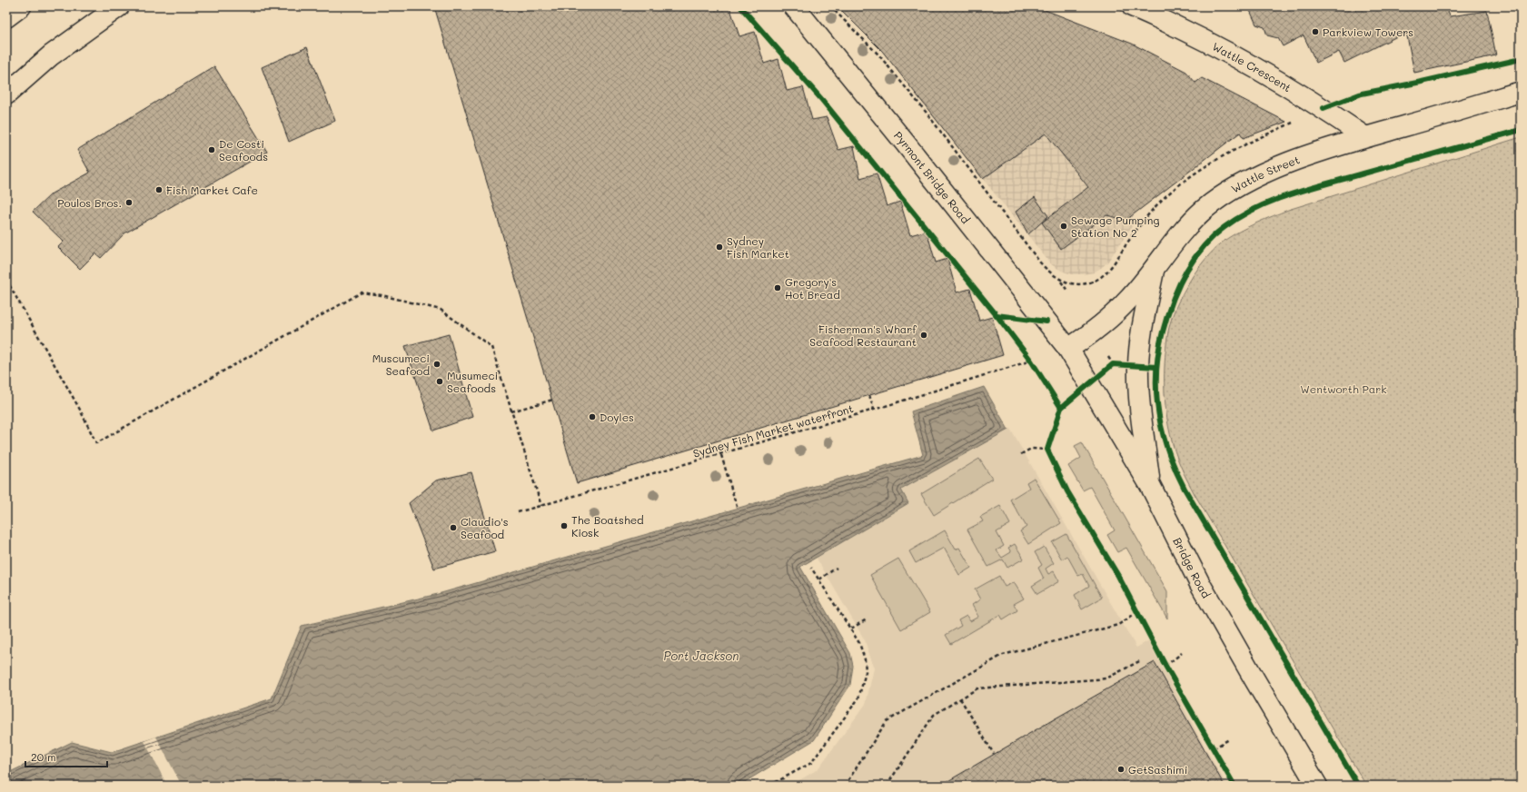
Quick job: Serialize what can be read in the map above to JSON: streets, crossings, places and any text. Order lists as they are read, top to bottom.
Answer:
{
  "streets": {
    "main road": [
      "Wattle Crescent",
      "Wattle Street",
      "Pyrmont Bridge Road",
      "Bridge Road"
    ],
    "path": ["Sydney Fish Market waterfront"]
  },
  "crossings": [
    ["Wattle Crescent", "Wattle Street"],
    ["Wattle Street", "Pyrmont Bridge Road"],
    ["Wattle Street", "Bridge Road"],
    ["Pyrmont Bridge Road", "Bridge Road"]
  ],
  "water": ["Port Jackson"],
  "parks": ["Wentworth Park"],
  "places": [
    "Parkview Towers",
    "De Costi Seafoods",
    "Fish Market Cafe",
    "Poulos Bros.",
    "Sewage Pumping Station No 2",
    "Sydney Fish Market",
    "Gregory's Hot Bread",
    "Fisherman's Wharf Seafood Restaurant",
    "Muscumeci Seafood",
    "Musumeci Seafoods",
    "Doyles",
    "The Boatshed Kiosk",
    "Claudio's Seafood",
    "GetSashimi"
  ],
  "scale_bar": "20 m"
}
